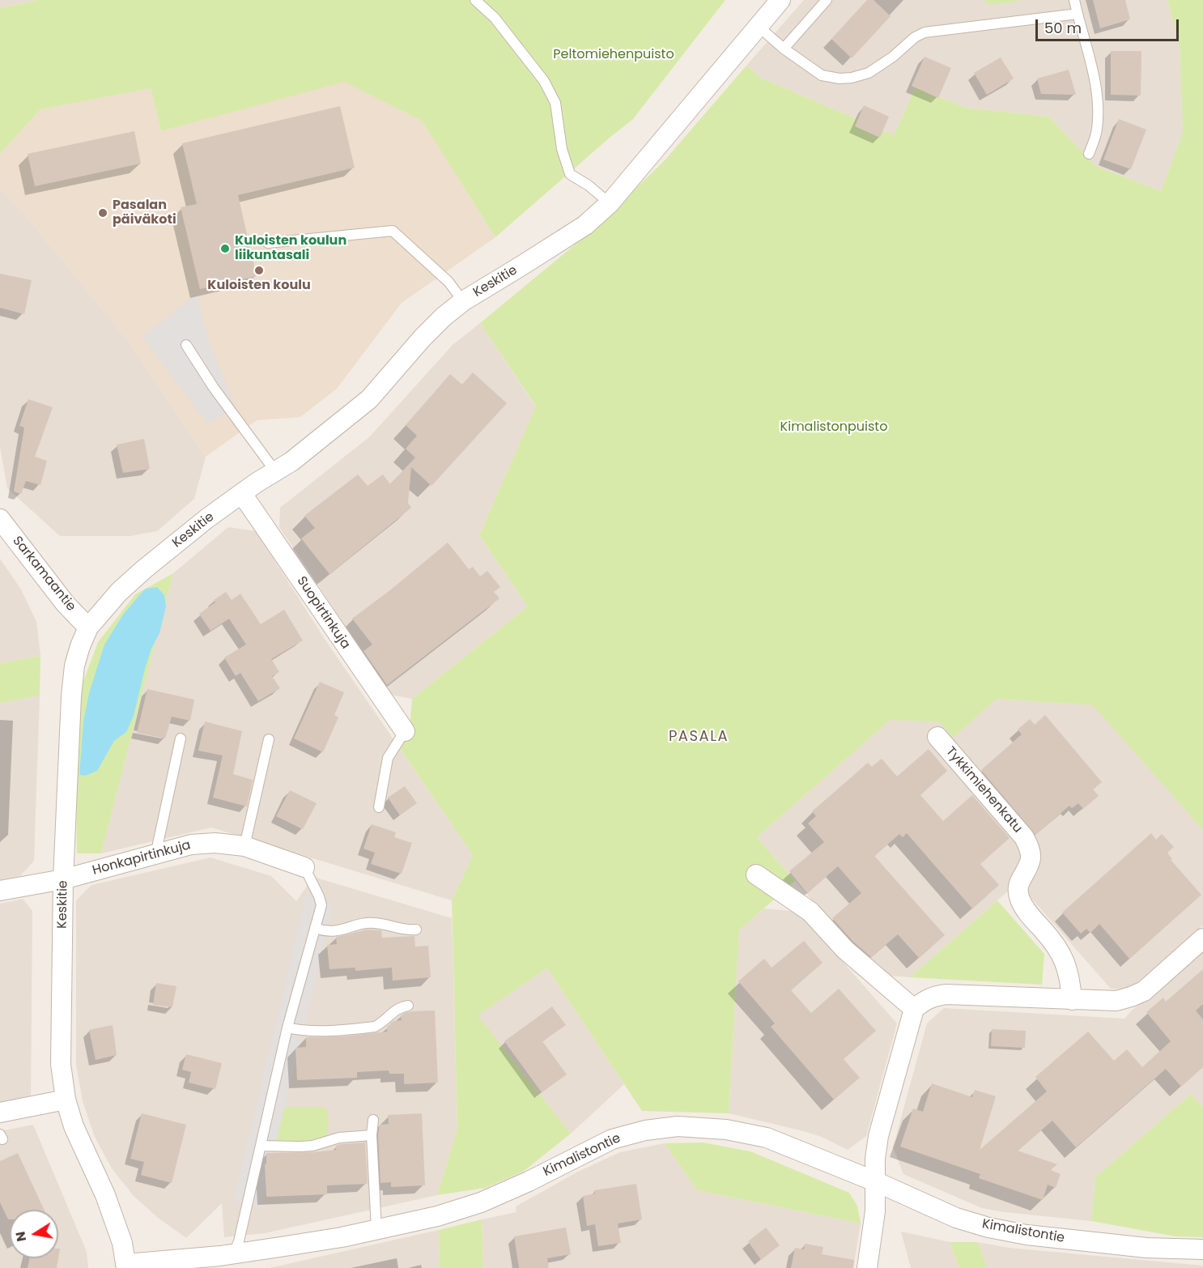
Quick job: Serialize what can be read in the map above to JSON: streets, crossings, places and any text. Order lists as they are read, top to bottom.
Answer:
{
  "streets": {
    "street": [
      "Keskitie",
      "Sarkamaantie",
      "Suopirtinkuja",
      "Tykkimiehenkatu",
      "Honkapirtinkuja",
      "Kimalistontie"
    ]
  },
  "crossings": [
    ["Keskitie", "Sarkamaantie"],
    ["Keskitie", "Suopirtinkuja"],
    ["Keskitie", "Honkapirtinkuja"],
    ["Keskitie", "Kimalistontie"]
  ],
  "districts": ["PASALA"],
  "parks": ["Peltomiehenpuisto", "Kimalistonpuisto"],
  "places": ["Pasalan päiväkoti", "Kuloisten koulun liikuntasali", "Kuloisten koulu"],
  "scale_bar": "50 m",
  "north": "left"
}
